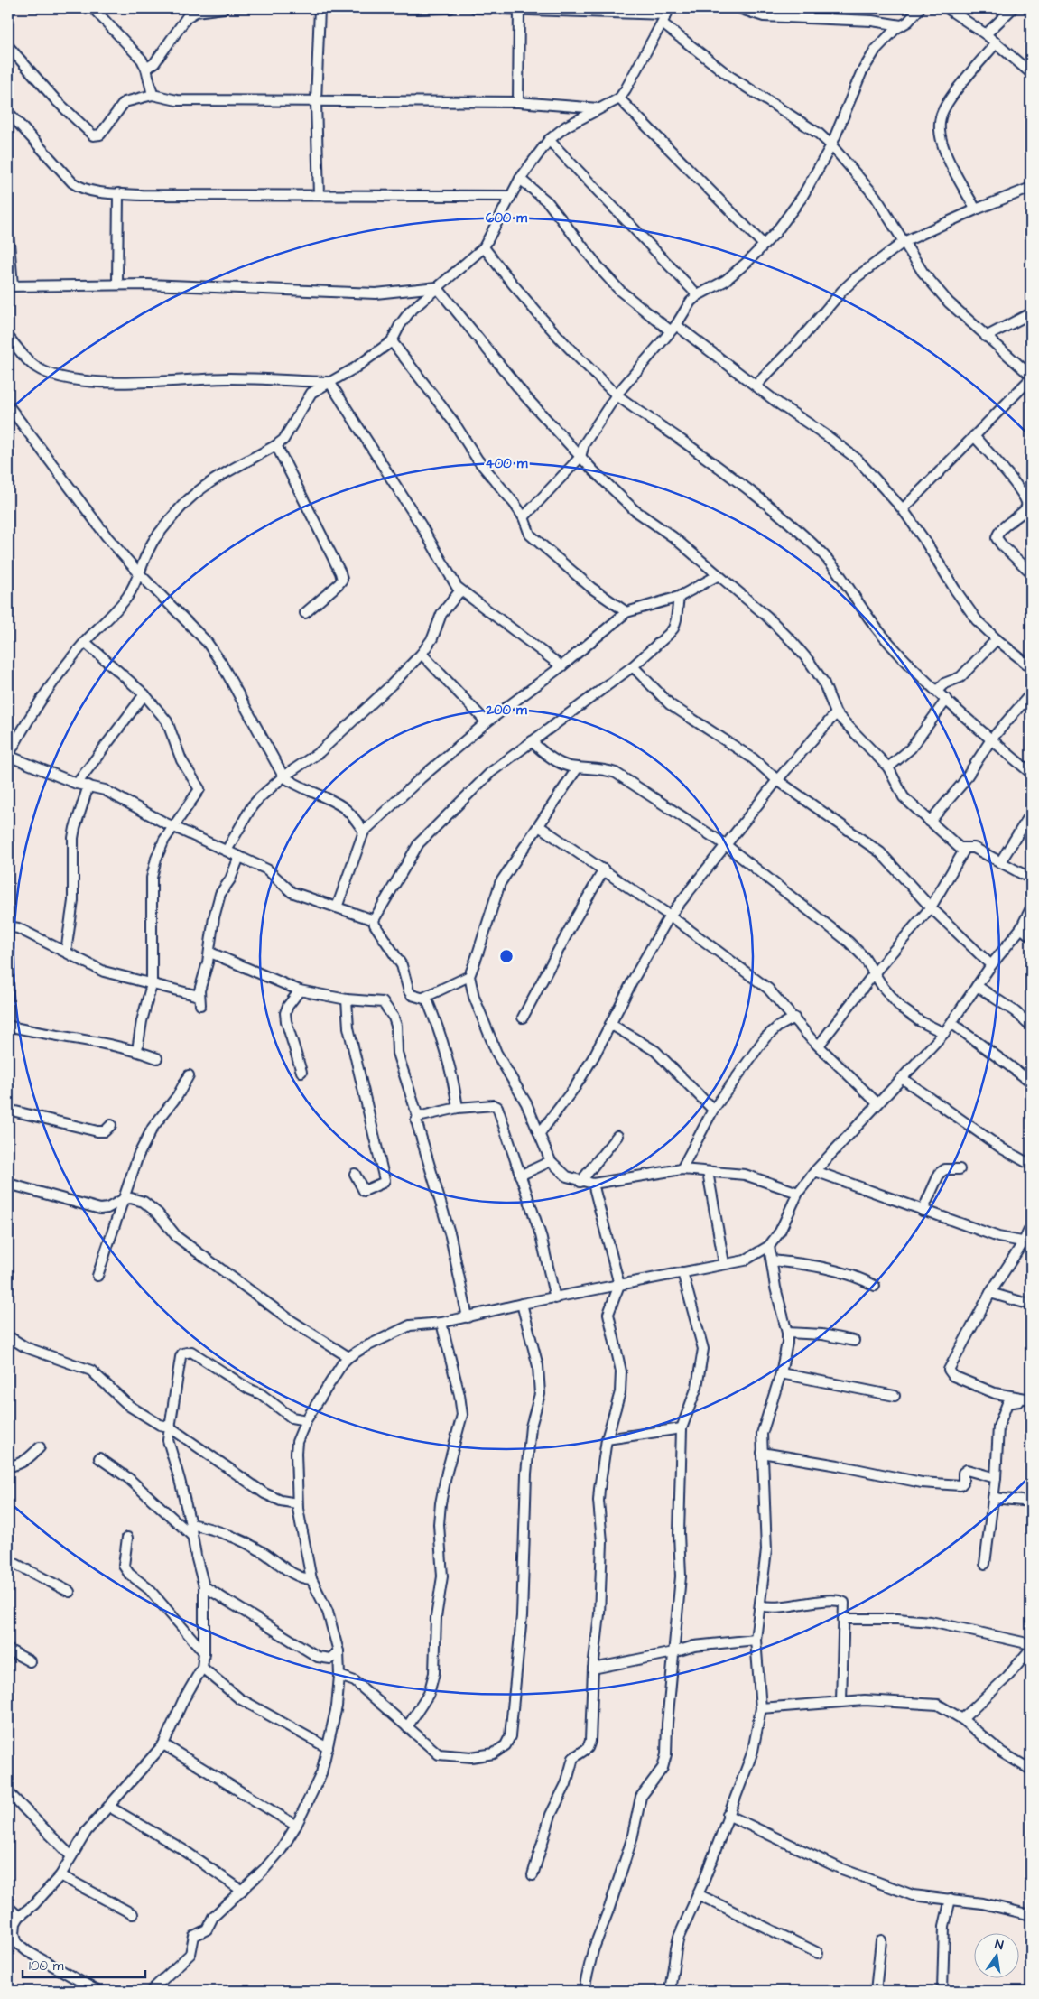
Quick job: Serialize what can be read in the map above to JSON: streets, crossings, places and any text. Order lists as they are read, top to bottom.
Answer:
{
  "scale_bar": "100 m",
  "north": "top",
  "rings": ["600 m", "400 m", "200 m"]
}
